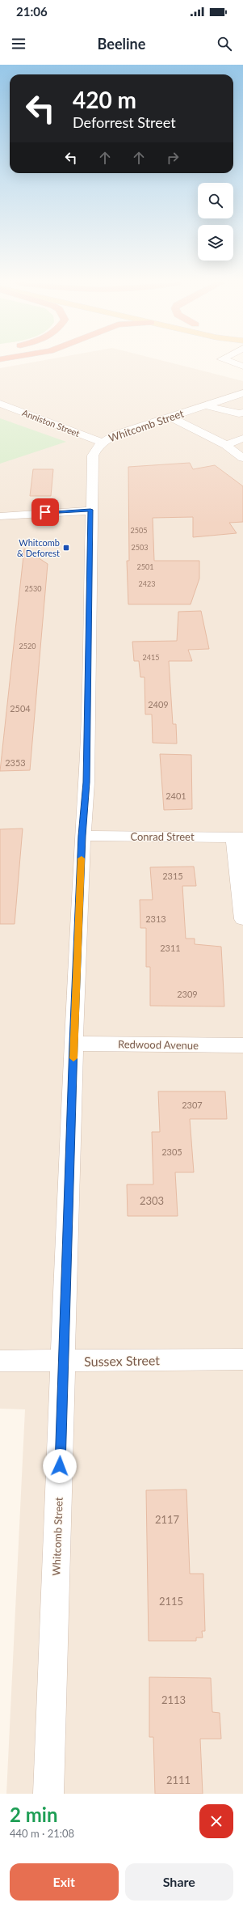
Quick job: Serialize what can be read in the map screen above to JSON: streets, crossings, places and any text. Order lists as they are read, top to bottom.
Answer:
{
  "streets": {
    "street": [
      "Anniston Street",
      "Whitcomb Street",
      "Conrad Street",
      "Redwood Avenue",
      "Sussex Street"
    ]
  },
  "crossings": [
    ["Anniston Street", "Whitcomb Street"],
    ["Whitcomb Street", "Conrad Street"],
    ["Whitcomb Street", "Redwood Avenue"],
    ["Whitcomb Street", "Sussex Street"]
  ],
  "places": {
    "transit": ["Whitcomb & Deforest"]
  },
  "house_numbers": [
    "2505",
    "2503",
    "2501",
    "2423",
    "2530",
    "2520",
    "2415",
    "2409",
    "2504",
    "2353",
    "2401",
    "2315",
    "2313",
    "2311",
    "2309",
    "2307",
    "2305",
    "2303",
    "2117",
    "2115",
    "2113",
    "2111"
  ],
  "page": {
    "status": "21:06",
    "header": "Beeline",
    "turn": ["420 m", "Deforrest Street"],
    "heading": ["2 min", "440 m · 21:08"],
    "buttons": ["Exit", "Share"]
  }
}
